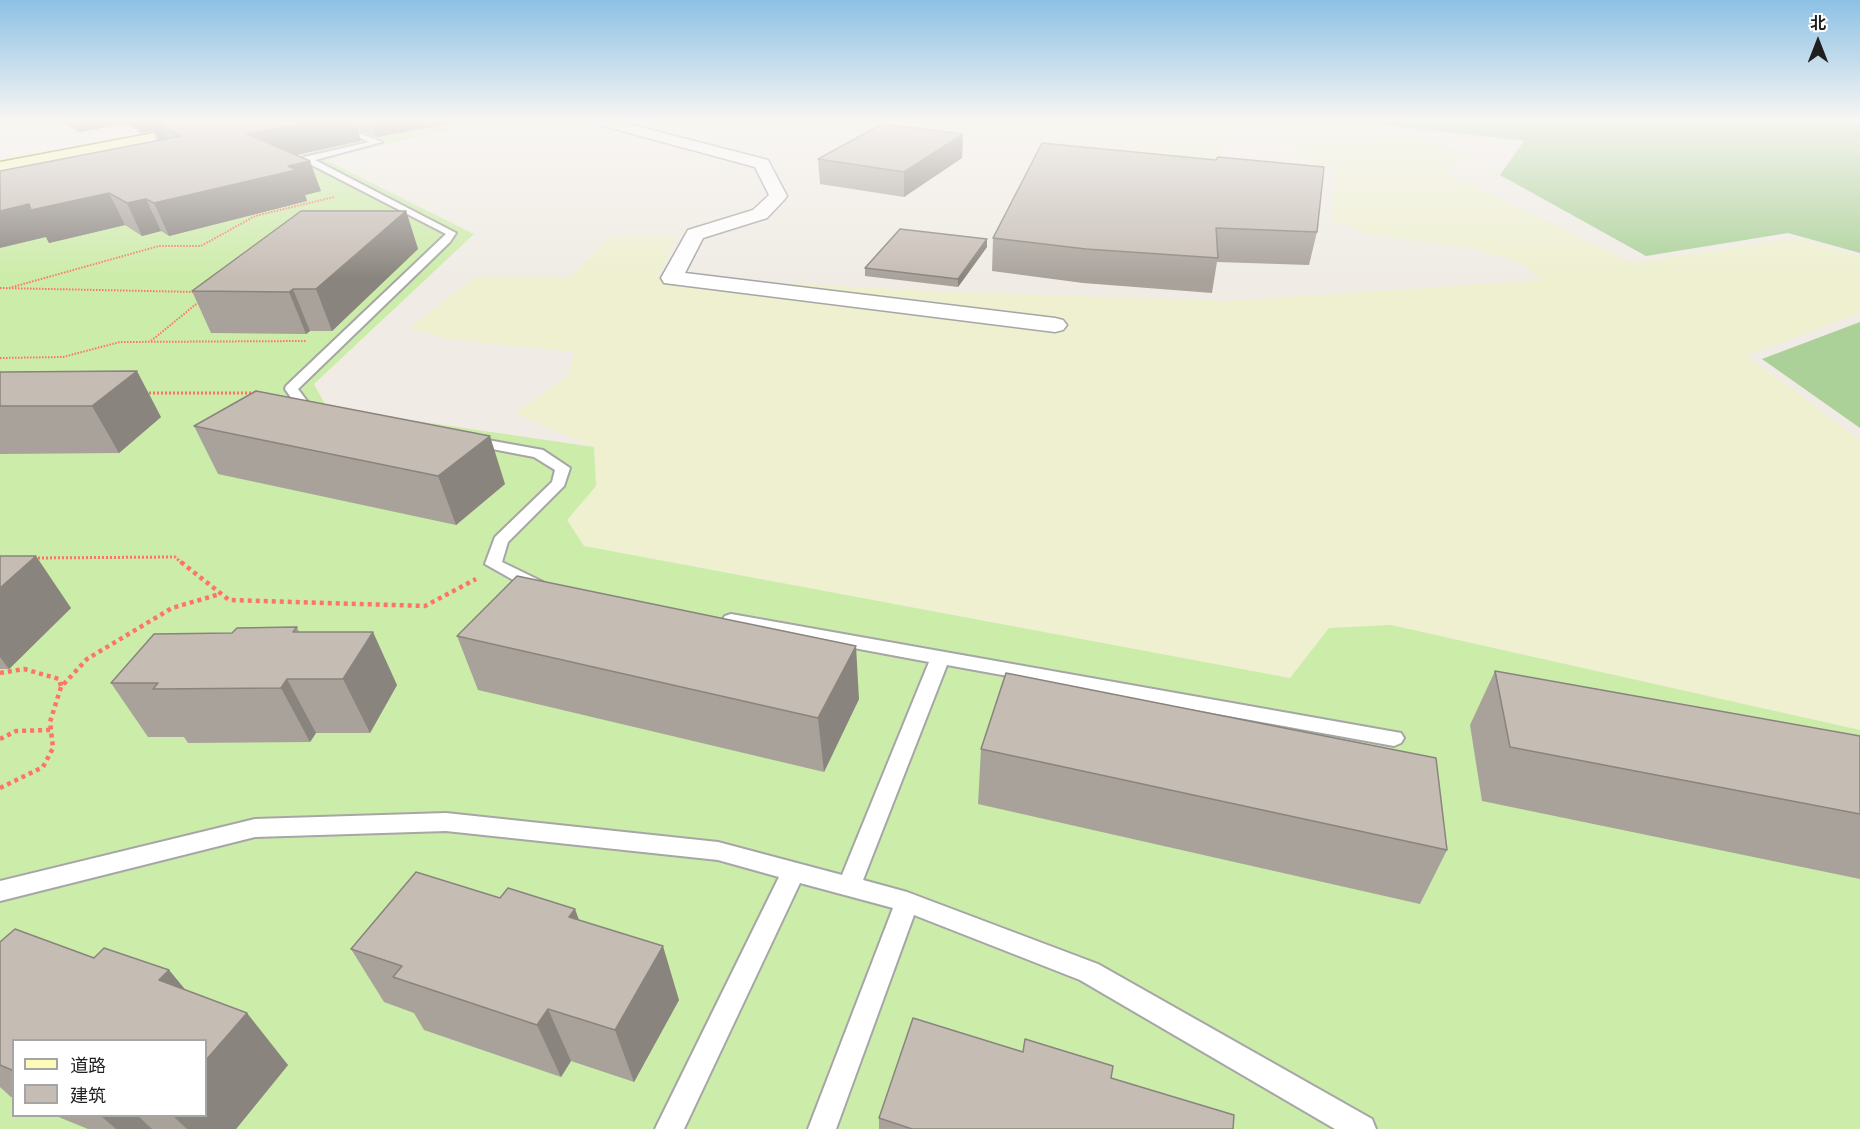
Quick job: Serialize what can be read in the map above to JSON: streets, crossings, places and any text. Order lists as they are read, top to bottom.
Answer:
{
  "legend": ["道路", "建筑"],
  "north": "top"
}
